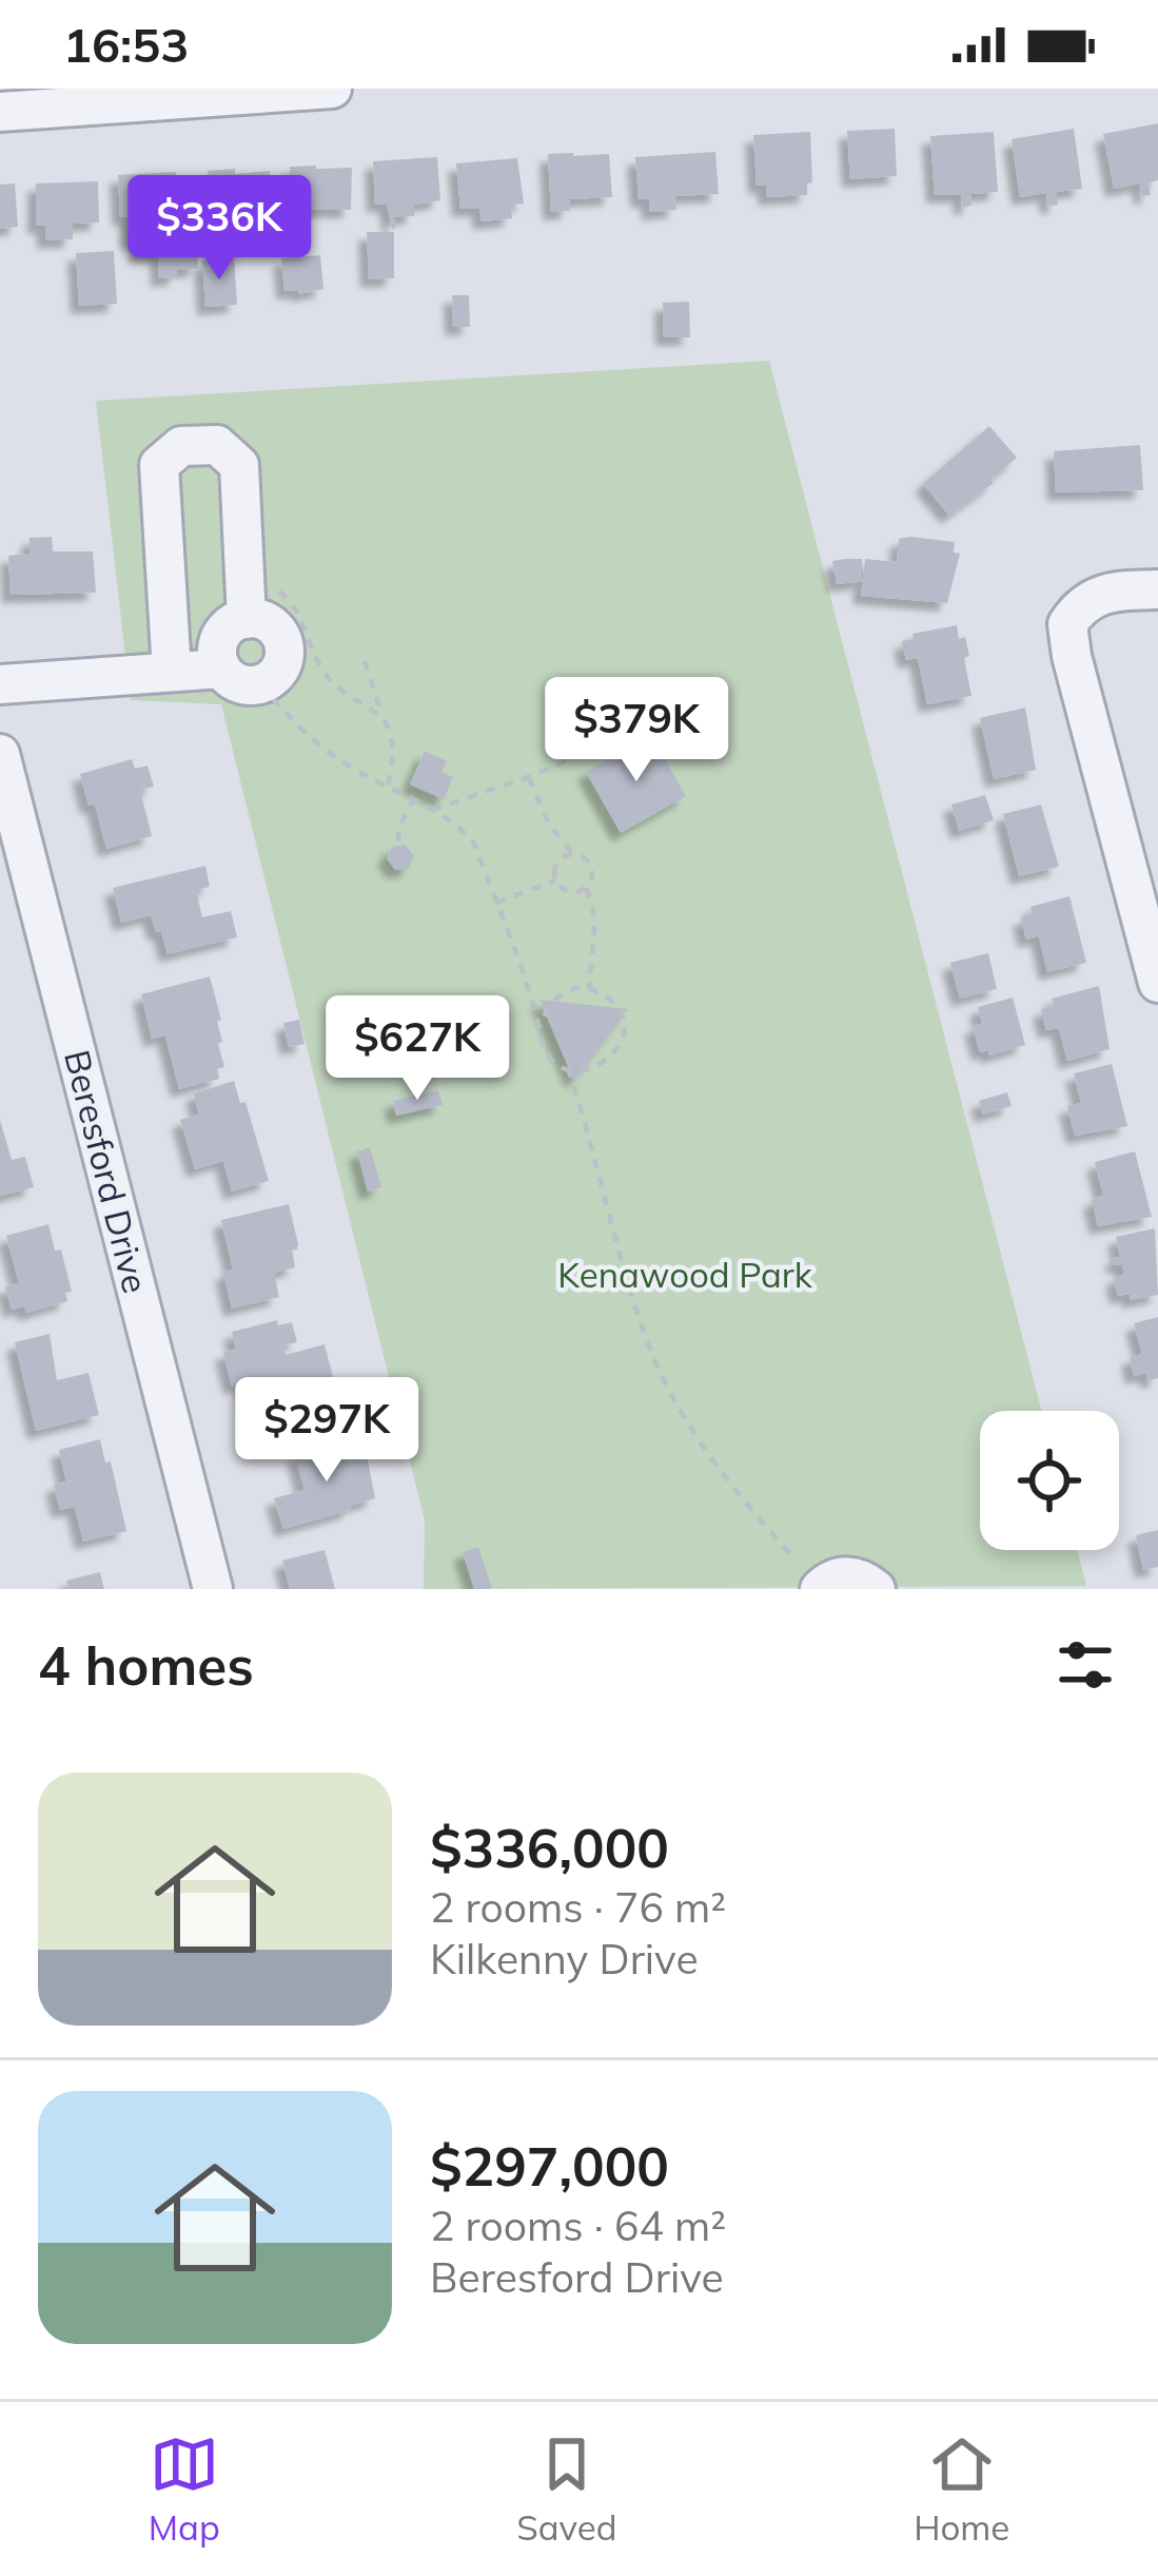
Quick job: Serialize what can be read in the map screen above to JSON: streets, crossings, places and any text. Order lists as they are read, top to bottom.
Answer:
{
  "streets": {
    "street": ["Beresford Drive"]
  },
  "parks": ["Kenawood Park"],
  "page": {
    "status": "16:53",
    "price": [
      "$336K",
      "$379K",
      "$627K",
      "$297K"
    ],
    "heading": "4 homes",
    "list": [
      {
        "name": "$336,000",
        "note": "2 rooms · 76 m² · Kilkenny Drive"
      },
      {
        "name": "$297,000",
        "note": "2 rooms · 64 m² · Beresford Drive"
      }
    ],
    "tabs": ["Map", "Saved", "Home"]
  }
}
